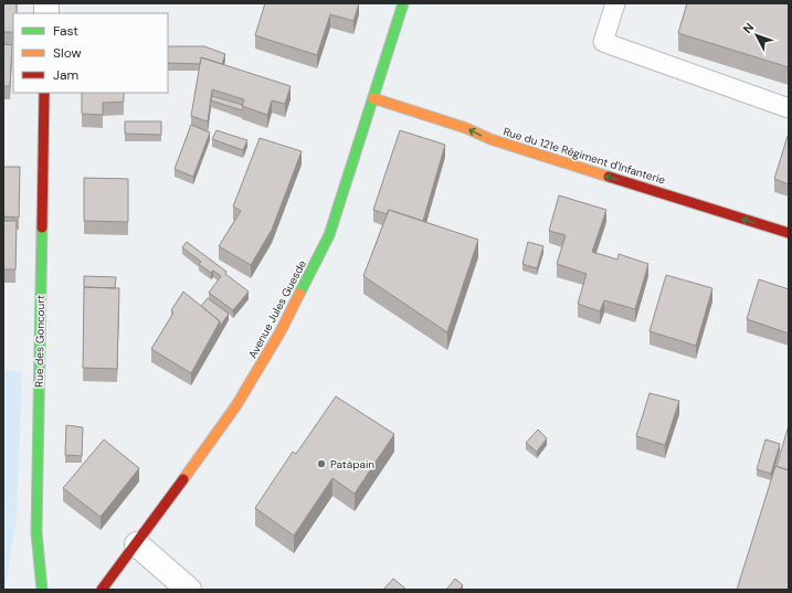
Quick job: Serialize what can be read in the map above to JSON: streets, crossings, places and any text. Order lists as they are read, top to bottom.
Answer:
{
  "streets": {
    "street": ["Rue du 121e Régiment d'Infanterie", "Avenue Jules Guesde", "Rue des Goncourt"]
  },
  "crossings": [
    ["Rue du 121e Régiment d'Infanterie", "Avenue Jules Guesde"]
  ],
  "one_way": ["Rue du 121e Régiment d'Infanterie"],
  "places": ["Patàpain"],
  "legend": ["Fast", "Slow", "Jam"],
  "north": "top left"
}
